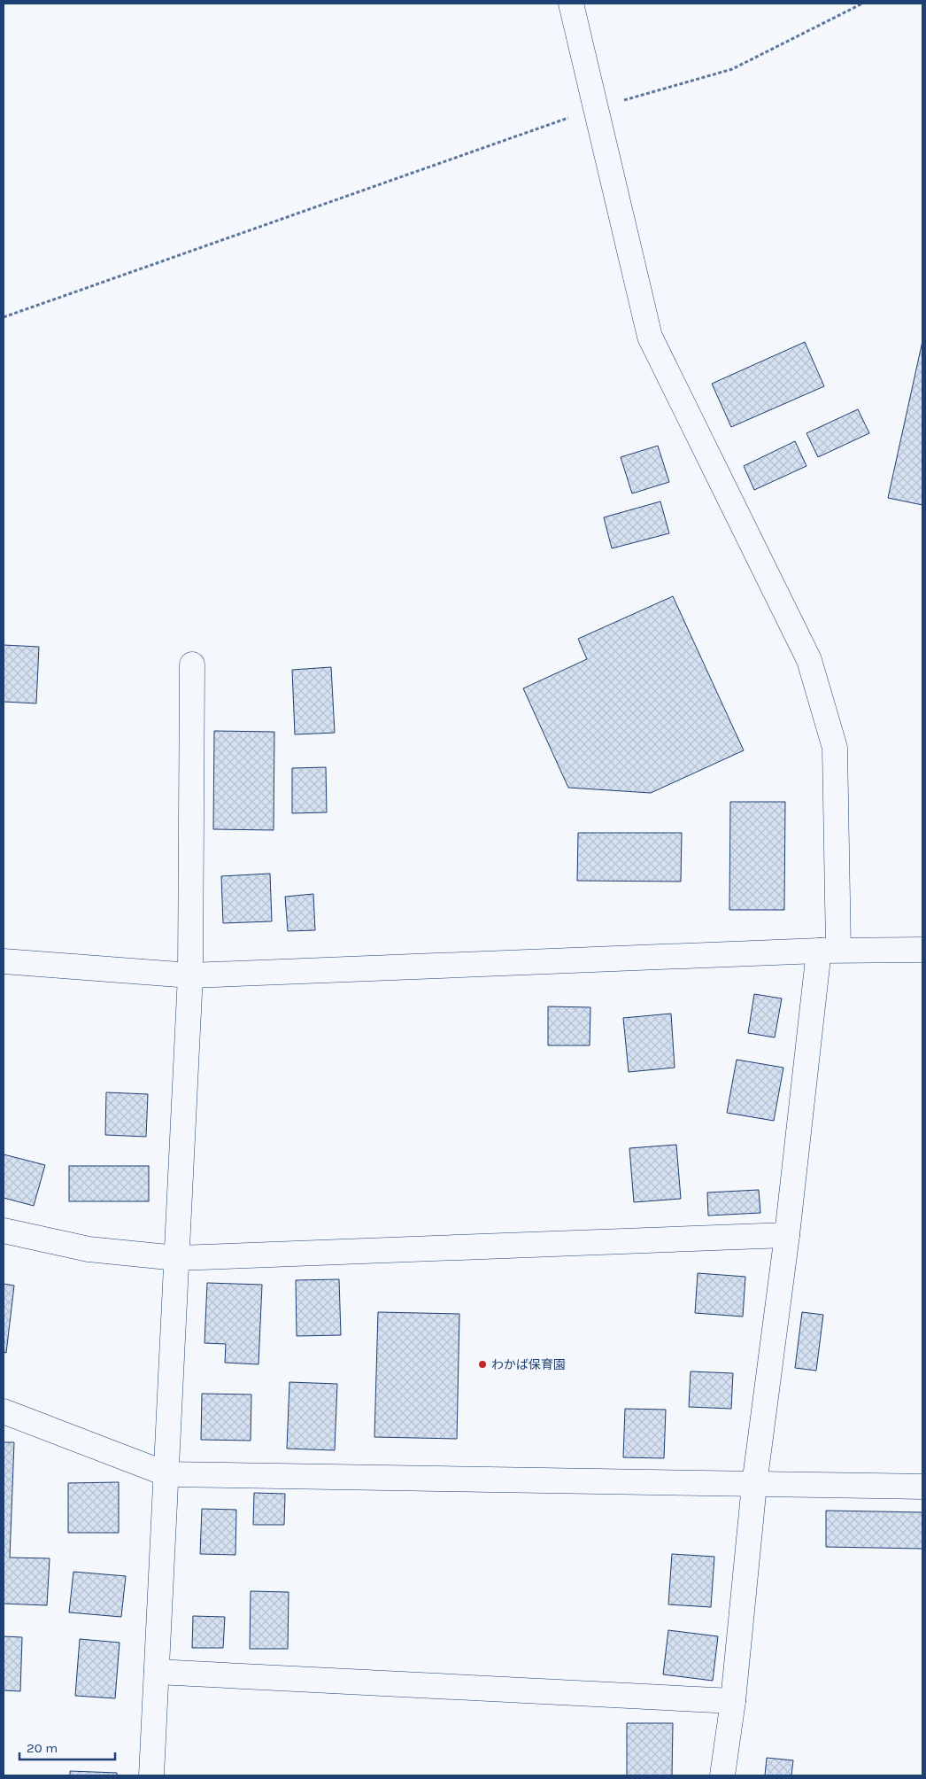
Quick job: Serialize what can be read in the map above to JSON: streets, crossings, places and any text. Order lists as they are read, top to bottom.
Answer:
{
  "places": ["わかば保育園"],
  "scale_bar": "20 m"
}
